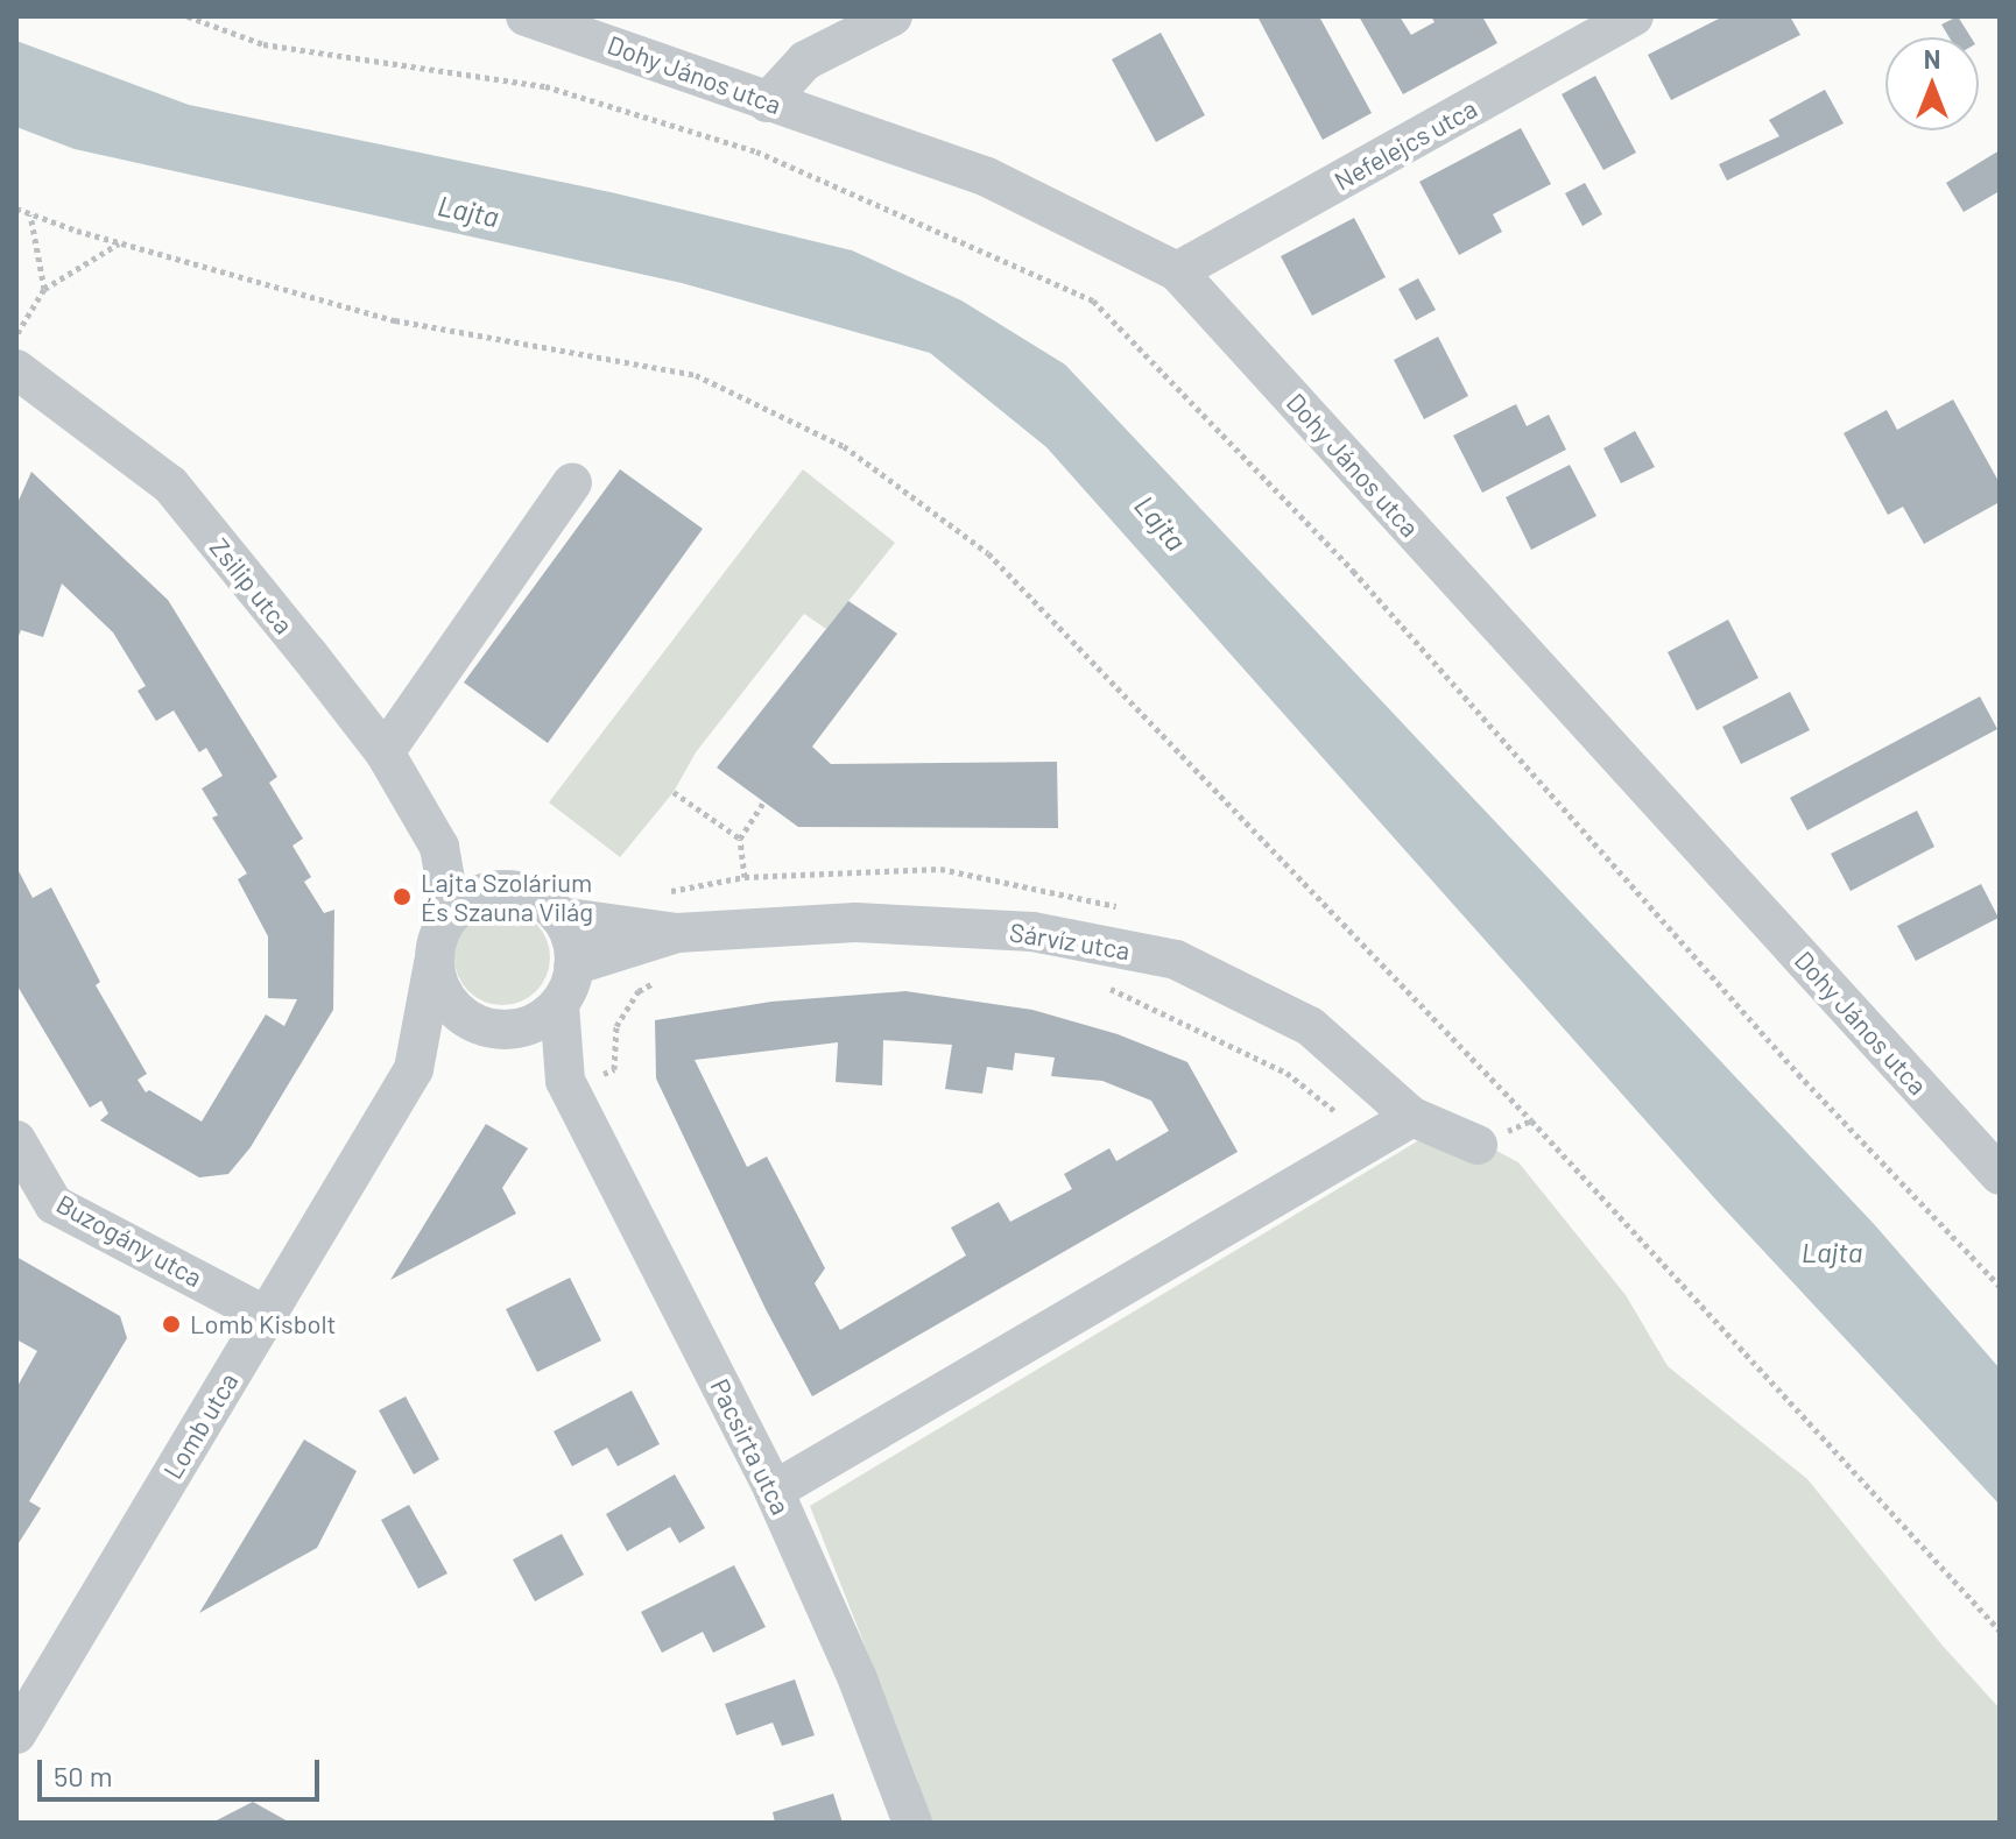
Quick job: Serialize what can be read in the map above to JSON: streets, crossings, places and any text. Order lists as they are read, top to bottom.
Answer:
{
  "streets": {
    "street": [
      "Dohy János utca",
      "Nefelejcs utca",
      "Zsilip utca",
      "Sárvíz utca",
      "Buzogány utca",
      "Lomb utca",
      "Pacsirta utca"
    ]
  },
  "crossings": [
    ["Dohy János utca", "Nefelejcs utca"],
    ["Buzogány utca", "Lomb utca"]
  ],
  "water": ["Lajta"],
  "places": ["Lajta Szolárium És Szauna Világ", "Lomb Kisbolt"],
  "scale_bar": "50 m",
  "north": "top"
}
